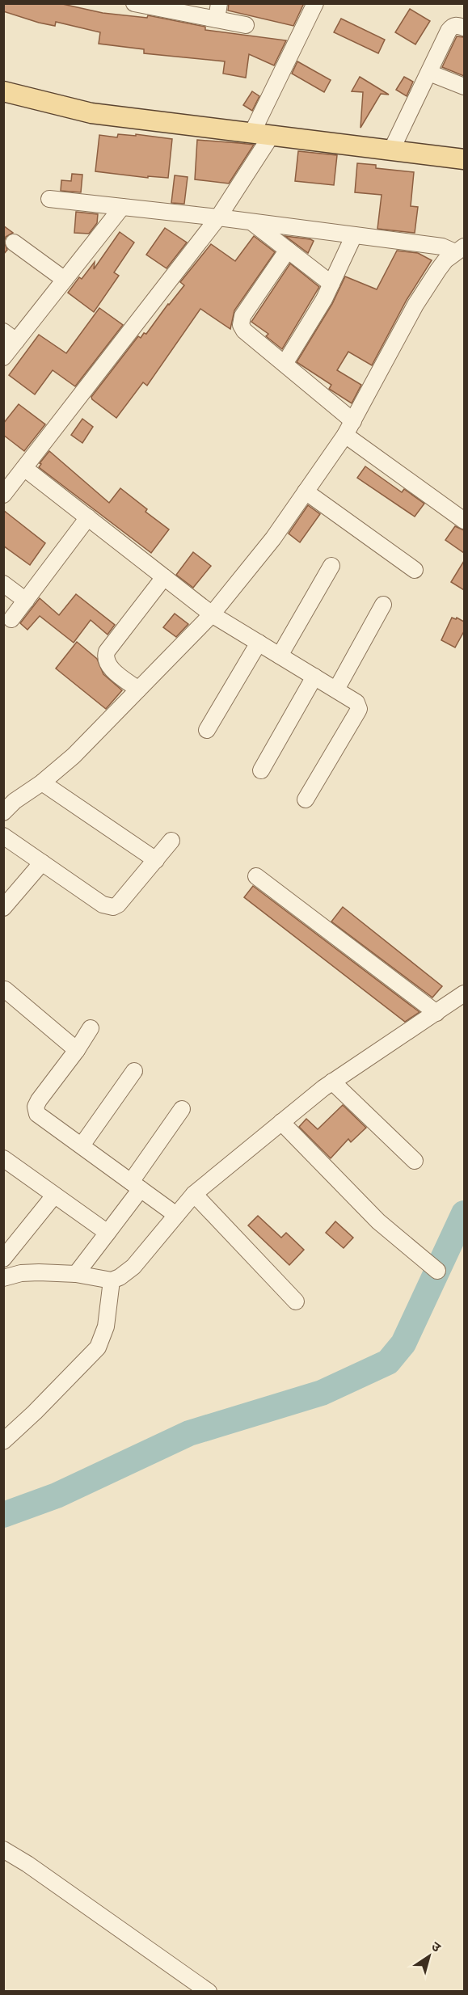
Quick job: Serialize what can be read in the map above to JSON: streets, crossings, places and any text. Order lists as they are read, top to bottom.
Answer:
{
  "north": "top right"
}
